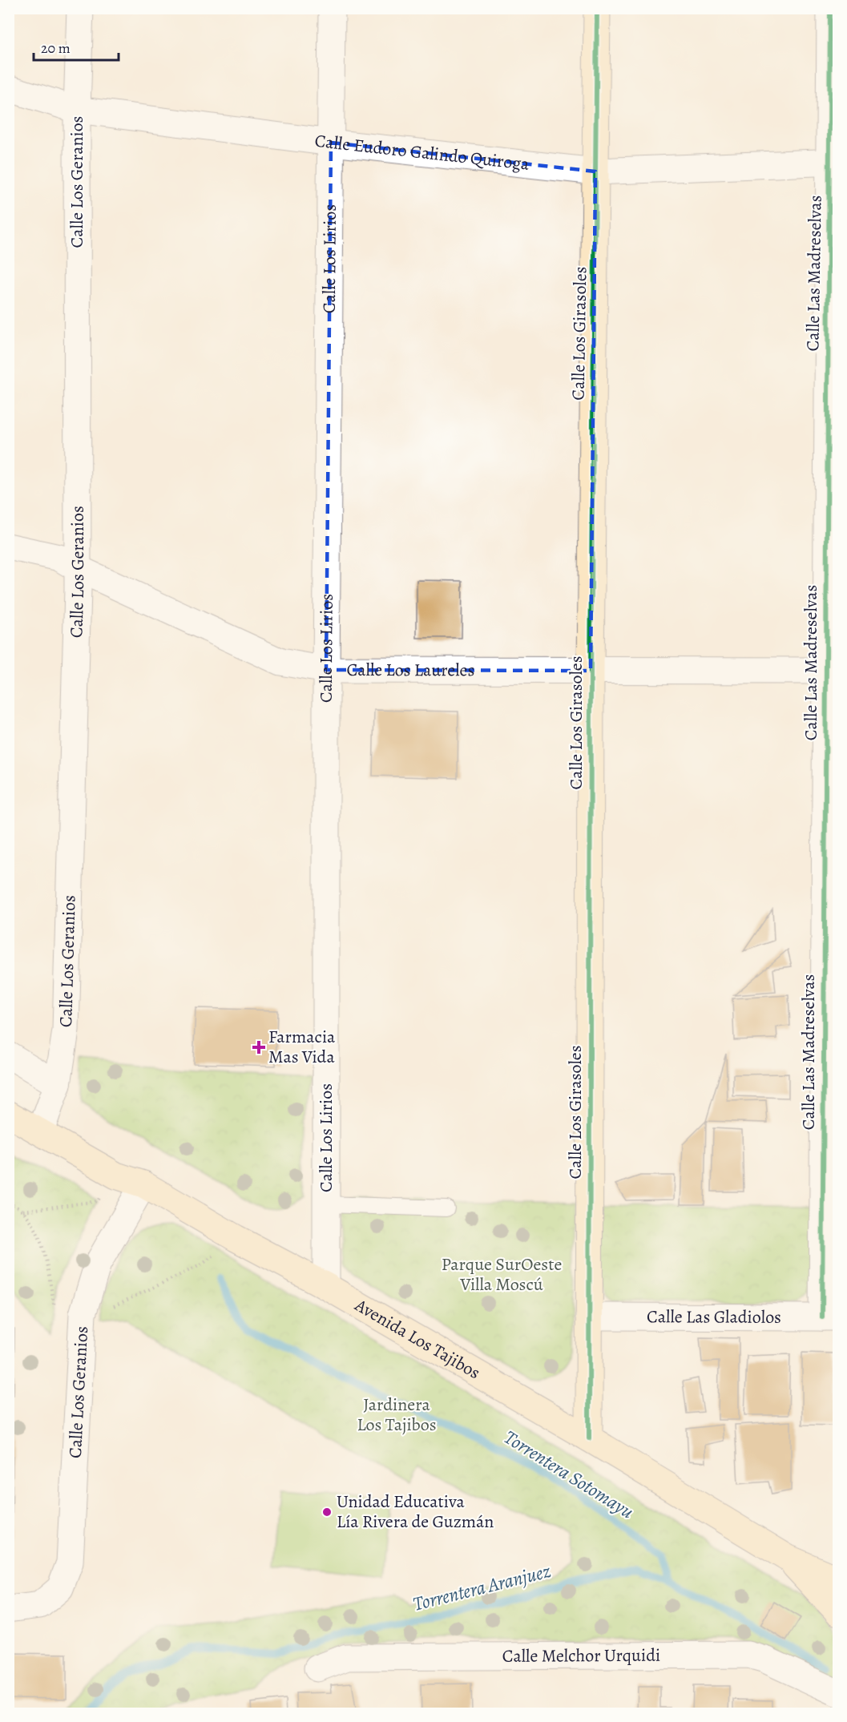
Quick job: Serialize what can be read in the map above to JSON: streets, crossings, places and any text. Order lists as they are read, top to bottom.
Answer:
{
  "streets": {
    "street": [
      "Calle Eudoro Galindo Quiroga",
      "Calle Los Geranios",
      "Calle Los Lirios",
      "Calle Las Madreselvas",
      "Calle Los Girasoles",
      "Calle Los Laureles",
      "Calle Las Gladiolos",
      "Avenida Los Tajibos",
      "Calle Melchor Urquidi"
    ]
  },
  "crossings": [
    ["Calle Eudoro Galindo Quiroga", "Calle Los Geranios"],
    ["Calle Eudoro Galindo Quiroga", "Calle Los Lirios"],
    ["Calle Eudoro Galindo Quiroga", "Calle Las Madreselvas"],
    ["Calle Eudoro Galindo Quiroga", "Calle Los Girasoles"],
    ["Calle Los Geranios", "Calle Los Laureles"],
    ["Calle Los Geranios", "Avenida Los Tajibos"],
    ["Calle Los Lirios", "Calle Los Laureles"],
    ["Calle Los Lirios", "Avenida Los Tajibos"],
    ["Calle Las Madreselvas", "Calle Los Laureles"],
    ["Calle Las Madreselvas", "Calle Las Gladiolos"],
    ["Calle Los Girasoles", "Calle Los Laureles"],
    ["Calle Los Girasoles", "Calle Las Gladiolos"],
    ["Calle Los Girasoles", "Avenida Los Tajibos"]
  ],
  "water": ["Torrentera Sotomayu", "Torrentera Aranjuez"],
  "parks": ["Parque SurOeste Villa Moscú", "Jardinera Los Tajibos"],
  "places": {
    "health": ["Farmacia Mas Vida"],
    "other": ["Unidad Educativa Lía Rivera de Guzmán"]
  },
  "scale_bar": "20 m"
}
